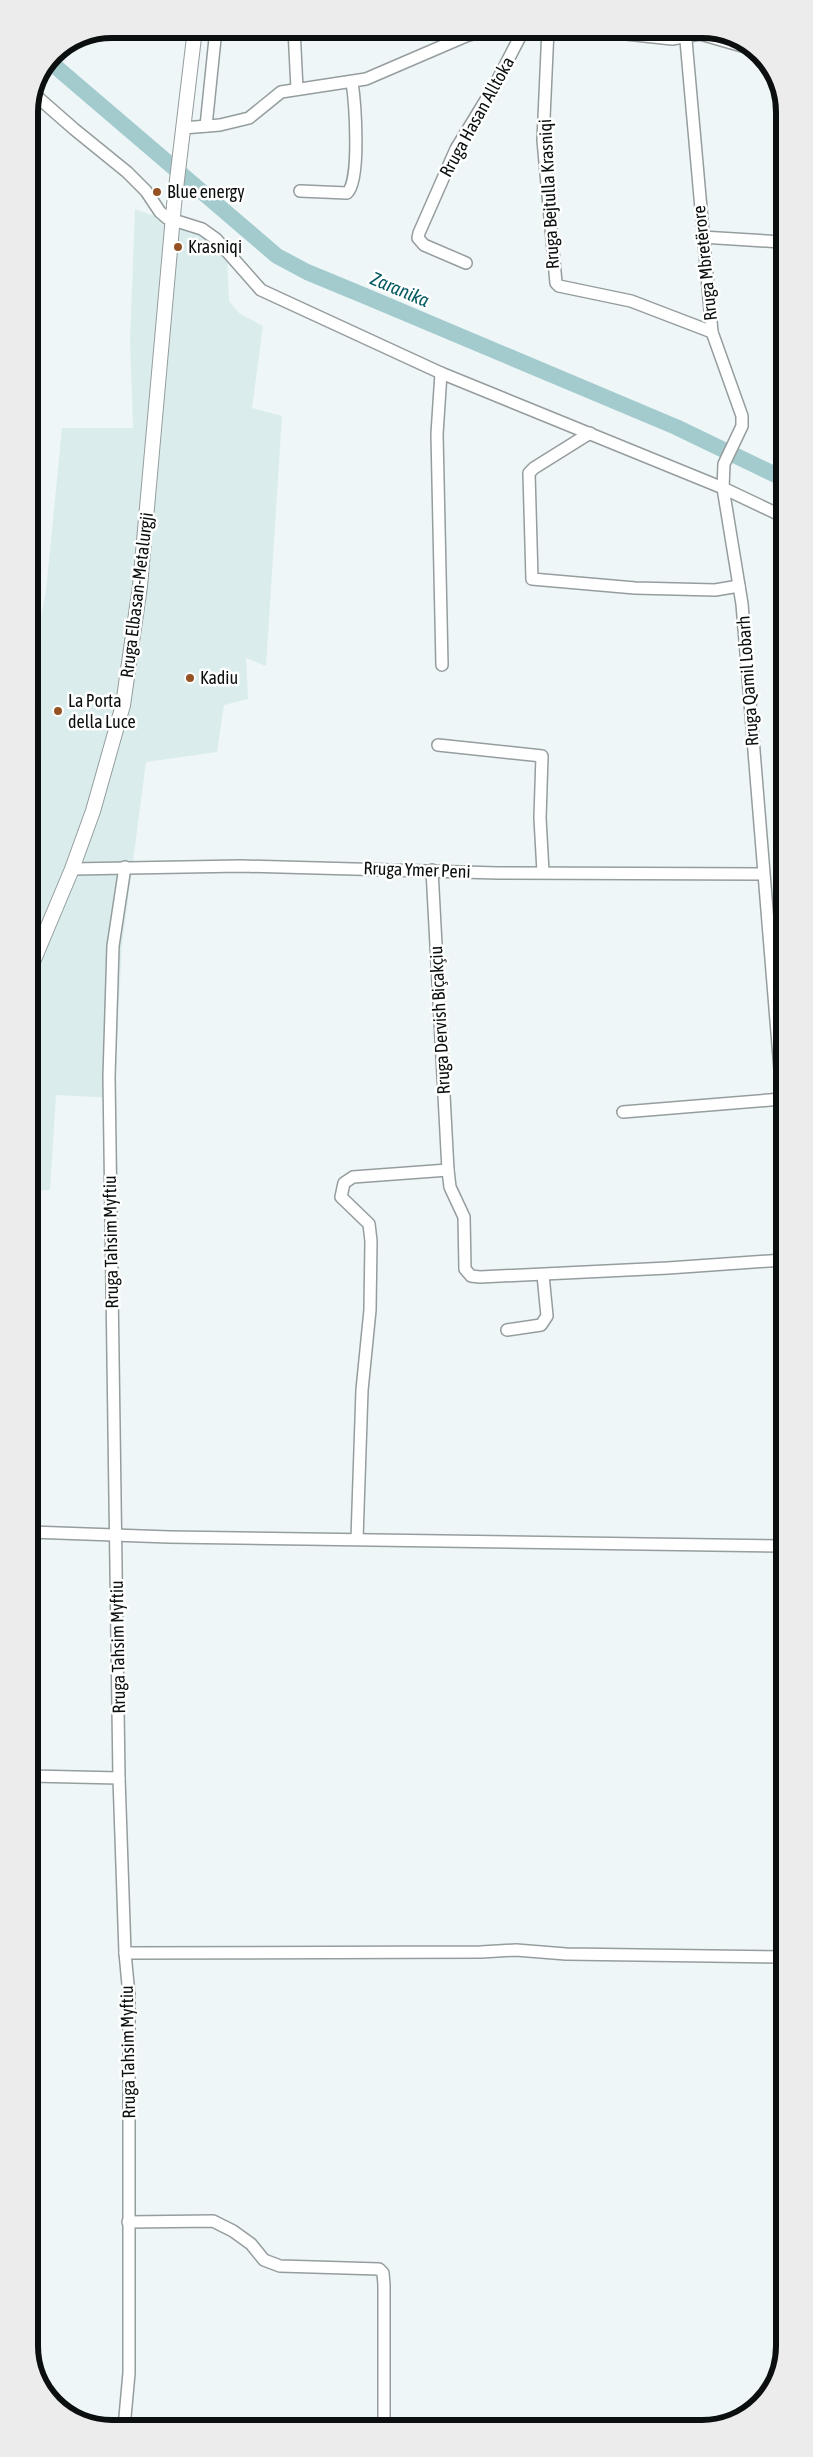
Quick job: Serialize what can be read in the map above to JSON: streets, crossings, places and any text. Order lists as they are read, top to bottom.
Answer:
{
  "streets": {
    "main road": ["Rruga Elbasan-Metalurgji"],
    "street": [
      "Rruga Hasan Alltoka",
      "Rruga Bejtulla Krasniqi",
      "Rruga Mbretërore",
      "Rruga Qamil Lobarh",
      "Rruga Ymer Peni",
      "Rruga Dervish Biçakçiu",
      "Rruga Tahsim Myftiu"
    ]
  },
  "crossings": [
    ["Rruga Bejtulla Krasniqi", "Rruga Mbretërore"],
    ["Rruga Mbretërore", "Rruga Qamil Lobarh"],
    ["Rruga Elbasan-Metalurgji", "Rruga Ymer Peni"],
    ["Rruga Qamil Lobarh", "Rruga Ymer Peni"],
    ["Rruga Ymer Peni", "Rruga Dervish Biçakçiu"],
    ["Rruga Ymer Peni", "Rruga Tahsim Myftiu"]
  ],
  "water": ["Zaranika"],
  "places": [
    "Blue energy",
    "Krasniqi",
    "Kadiu",
    "La Porta della Luce"
  ]
}
